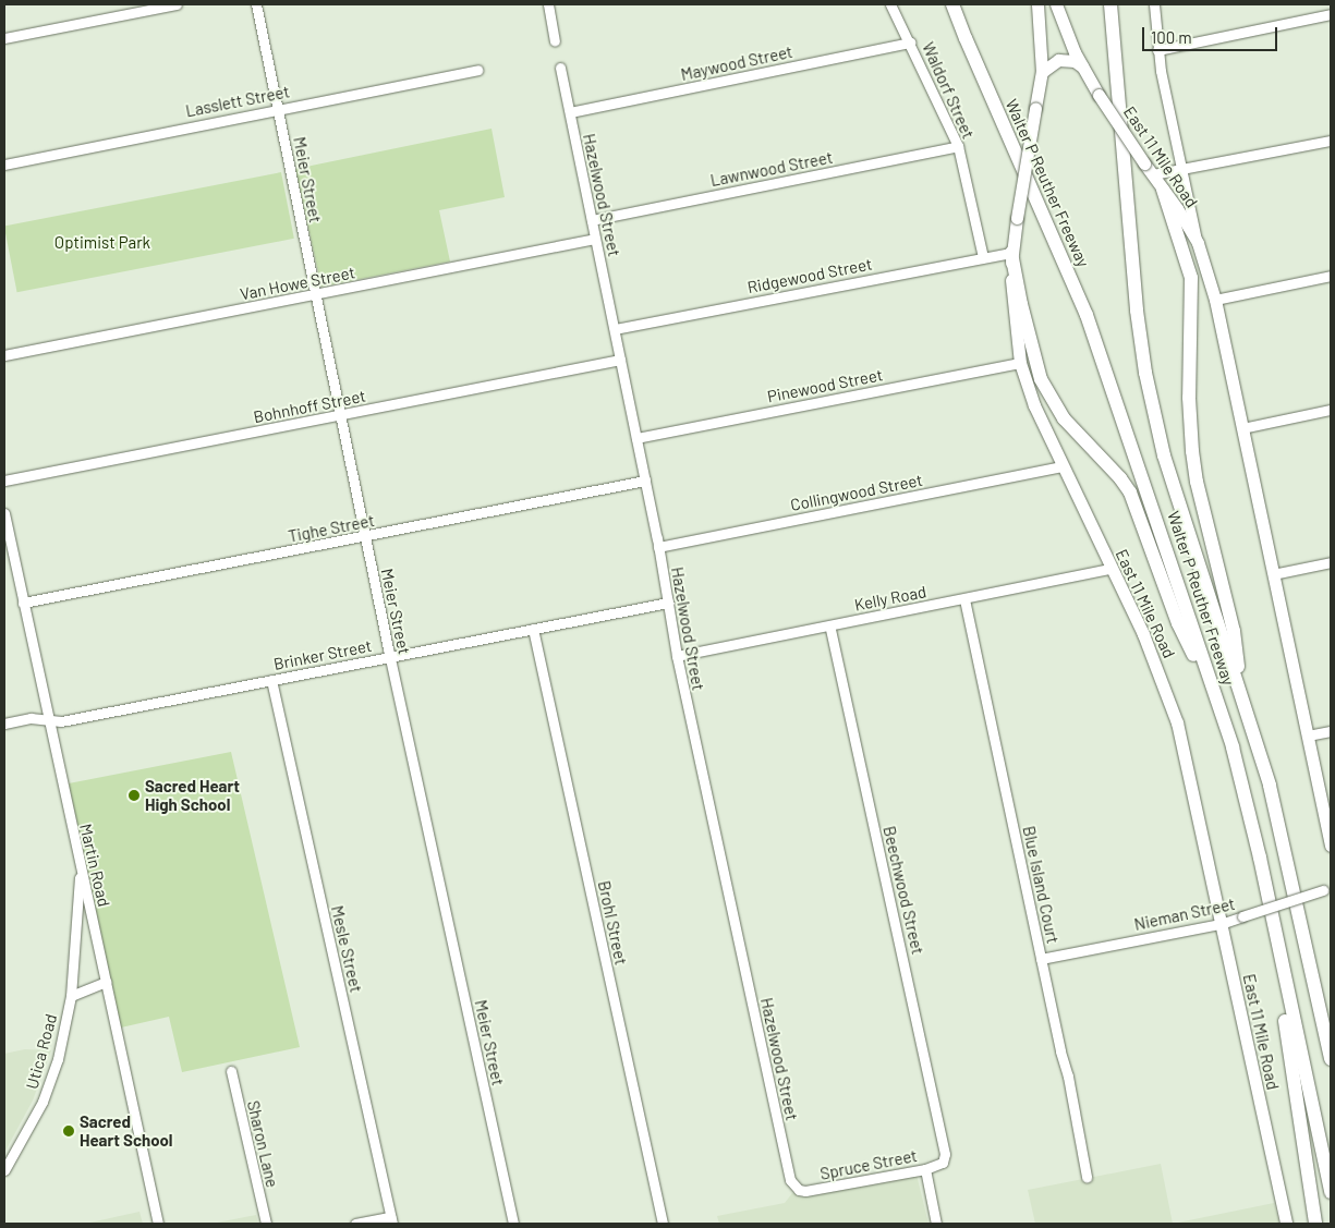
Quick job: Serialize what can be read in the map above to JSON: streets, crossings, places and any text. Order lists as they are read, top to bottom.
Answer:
{
  "streets": {
    "highway": ["Walter P Reuther Freeway"],
    "main road": ["East 11 Mile Road"],
    "street": [
      "Maywood Street",
      "Waldorf Street",
      "Lasslett Street",
      "Lawnwood Street",
      "Meier Street",
      "Hazelwood Street",
      "Ridgewood Street",
      "Van Howe Street",
      "Pinewood Street",
      "Bohnhoff Street",
      "Collingwood Street",
      "Tighe Street",
      "Kelly Road",
      "Brinker Street",
      "Martin Road",
      "Blue Island Court",
      "Beechwood Street",
      "Nieman Street",
      "Brohl Street",
      "Mesle Street",
      "Utica Road",
      "Sharon Lane",
      "Spruce Street"
    ]
  },
  "crossings": [
    ["Maywood Street", "Waldorf Street"],
    ["Maywood Street", "Hazelwood Street"],
    ["Waldorf Street", "Lawnwood Street"],
    ["Waldorf Street", "Ridgewood Street"],
    ["Lasslett Street", "Meier Street"],
    ["East 11 Mile Road", "Ridgewood Street"],
    ["East 11 Mile Road", "Pinewood Street"],
    ["East 11 Mile Road", "Collingwood Street"],
    ["East 11 Mile Road", "Kelly Road"],
    ["East 11 Mile Road", "Nieman Street"],
    ["Lawnwood Street", "Hazelwood Street"],
    ["Meier Street", "Van Howe Street"],
    ["Meier Street", "Bohnhoff Street"],
    ["Meier Street", "Tighe Street"],
    ["Meier Street", "Brinker Street"],
    ["Hazelwood Street", "Ridgewood Street"],
    ["Hazelwood Street", "Van Howe Street"],
    ["Hazelwood Street", "Pinewood Street"],
    ["Hazelwood Street", "Bohnhoff Street"],
    ["Hazelwood Street", "Collingwood Street"],
    ["Hazelwood Street", "Tighe Street"],
    ["Hazelwood Street", "Kelly Road"],
    ["Hazelwood Street", "Brinker Street"],
    ["Hazelwood Street", "Spruce Street"],
    ["Tighe Street", "Martin Road"],
    ["Kelly Road", "Blue Island Court"],
    ["Kelly Road", "Beechwood Street"],
    ["Brinker Street", "Martin Road"],
    ["Brinker Street", "Brohl Street"],
    ["Brinker Street", "Mesle Street"],
    ["Martin Road", "Utica Road"],
    ["Blue Island Court", "Nieman Street"],
    ["Beechwood Street", "Spruce Street"]
  ],
  "parks": ["Optimist Park"],
  "places": ["Sacred Heart High School", "Sacred Heart School"],
  "scale_bar": "100 m"
}
